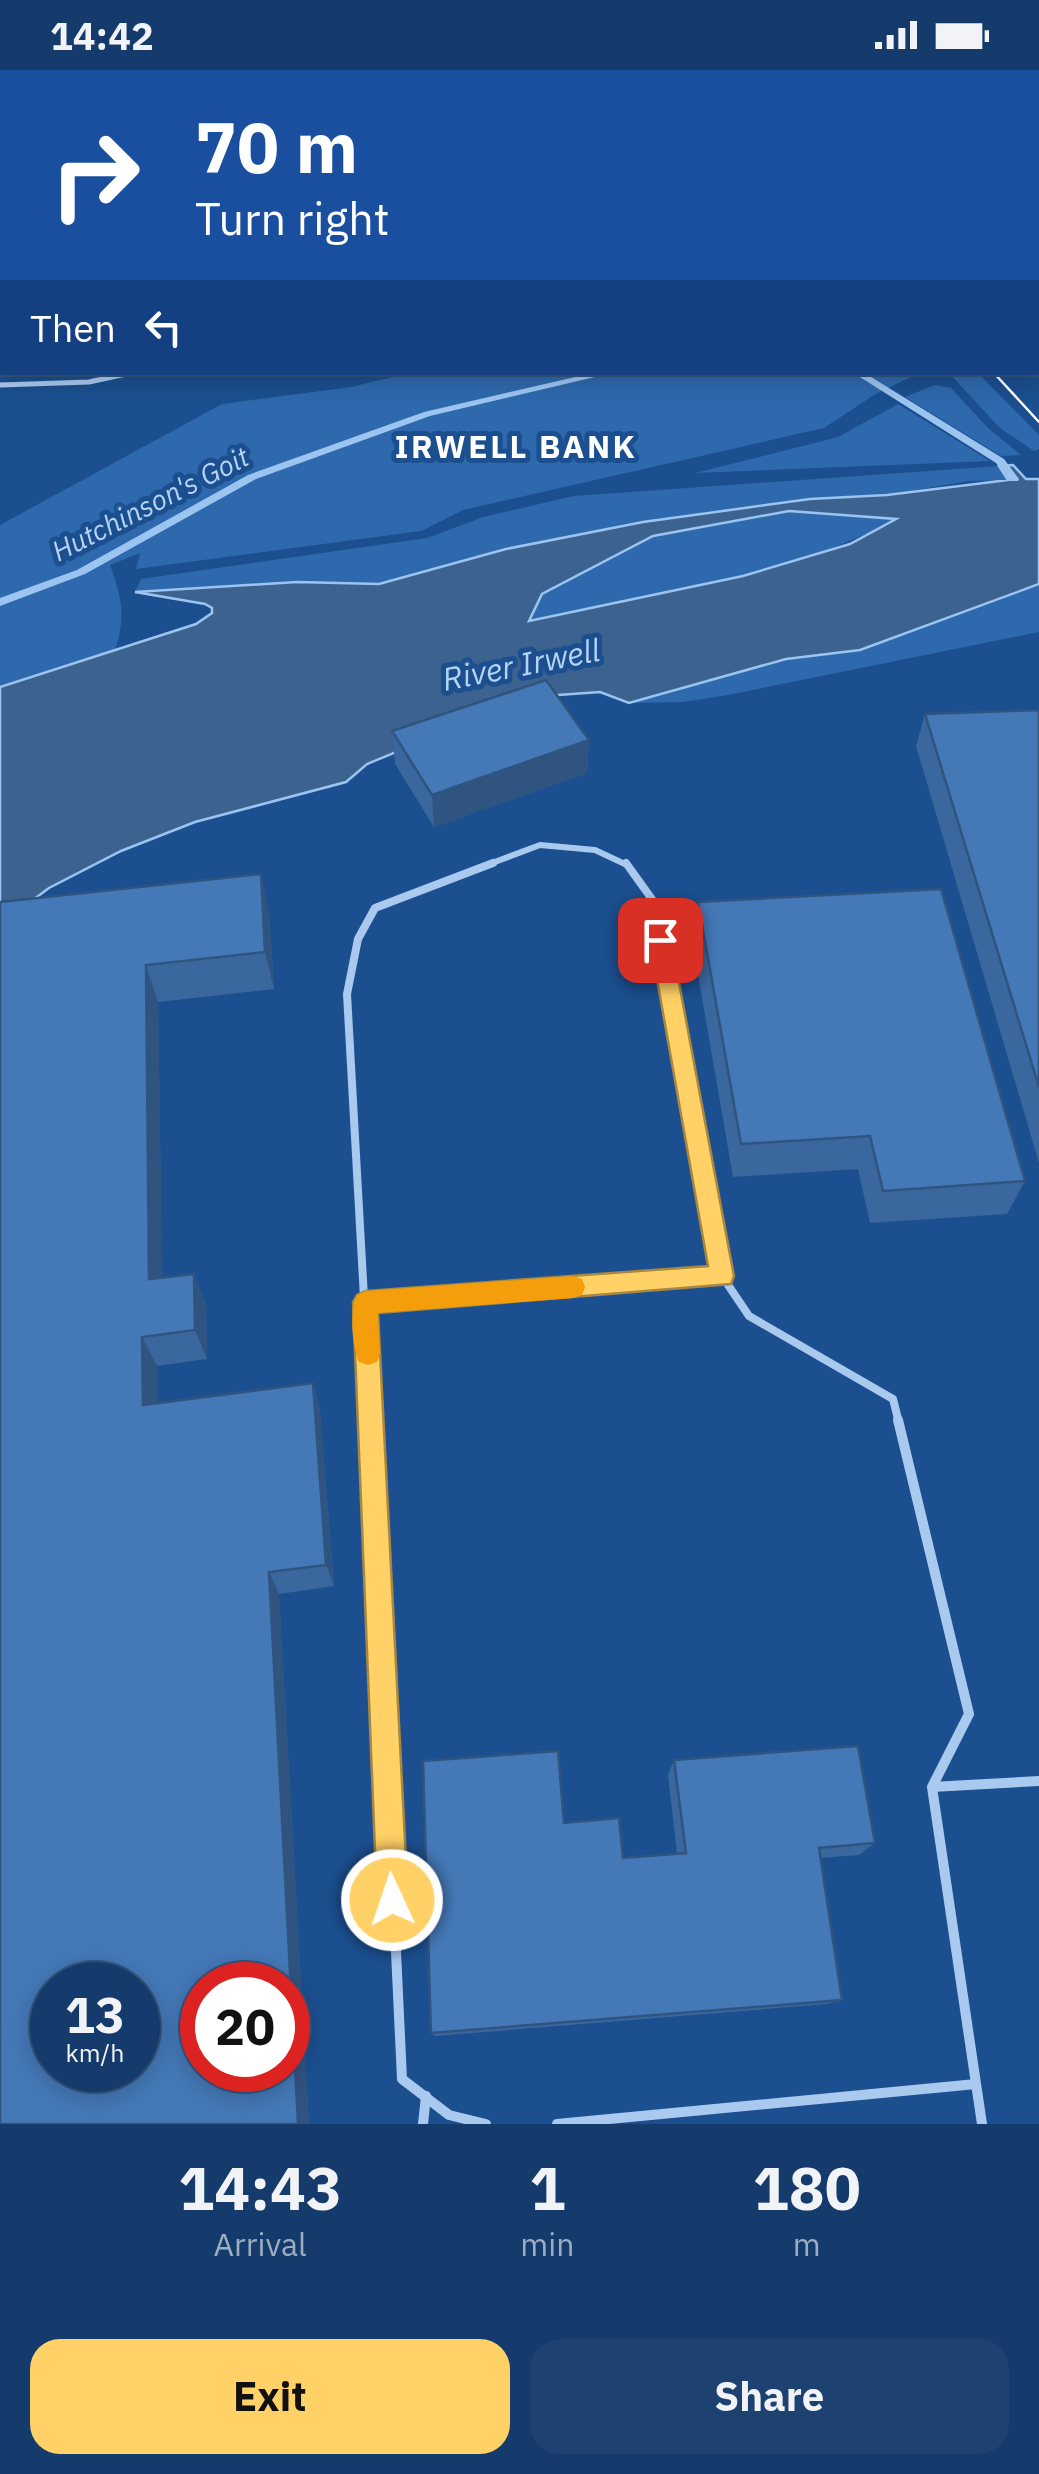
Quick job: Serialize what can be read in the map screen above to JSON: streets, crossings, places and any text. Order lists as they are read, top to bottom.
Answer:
{
  "districts": ["IRWELL BANK"],
  "water": ["Hutchinson's Goit", "River Irwell"],
  "page": {
    "status": "14:42",
    "turn": ["70 m", "Turn right"],
    "then": "Then",
    "speed": "13 km/h",
    "limit": "20",
    "eta": [
      "14:43",
      "Arrival",
      "1",
      "min",
      "180",
      "m"
    ],
    "buttons": ["Exit", "Share"]
  }
}
